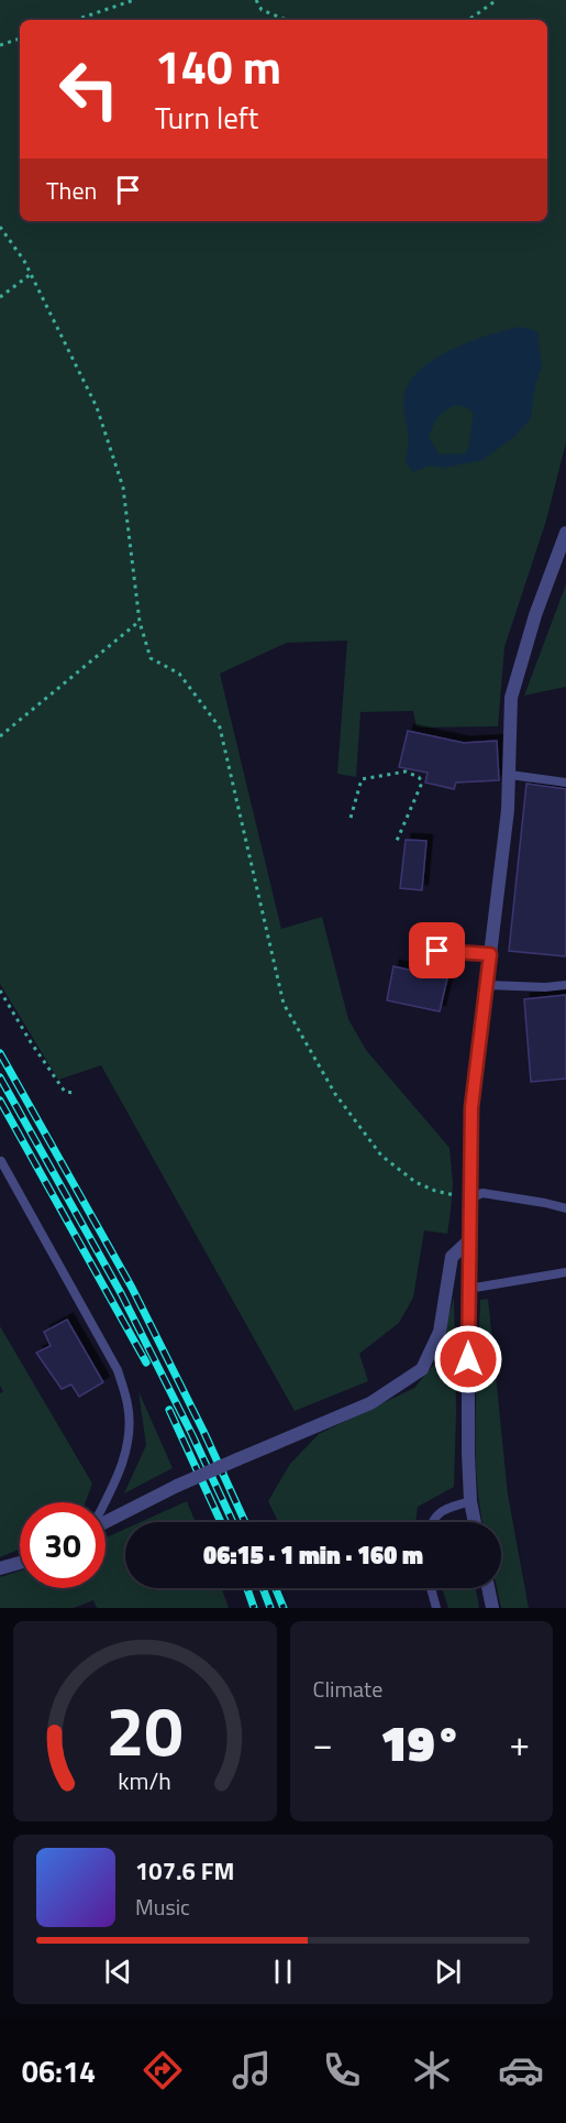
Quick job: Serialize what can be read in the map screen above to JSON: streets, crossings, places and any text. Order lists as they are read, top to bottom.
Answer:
{
  "page": {
    "turn": ["140 m", "Turn left"],
    "then": "Then",
    "limit": "30",
    "trip": "06:15 · 1 min · 160 m",
    "tile": "Climate",
    "heat": ["−", "19°", "+"],
    "song": ["107.6 FM", "Music"],
    "tabs": "06:14",
    "gauge": ["20", "km/h"]
  }
}
